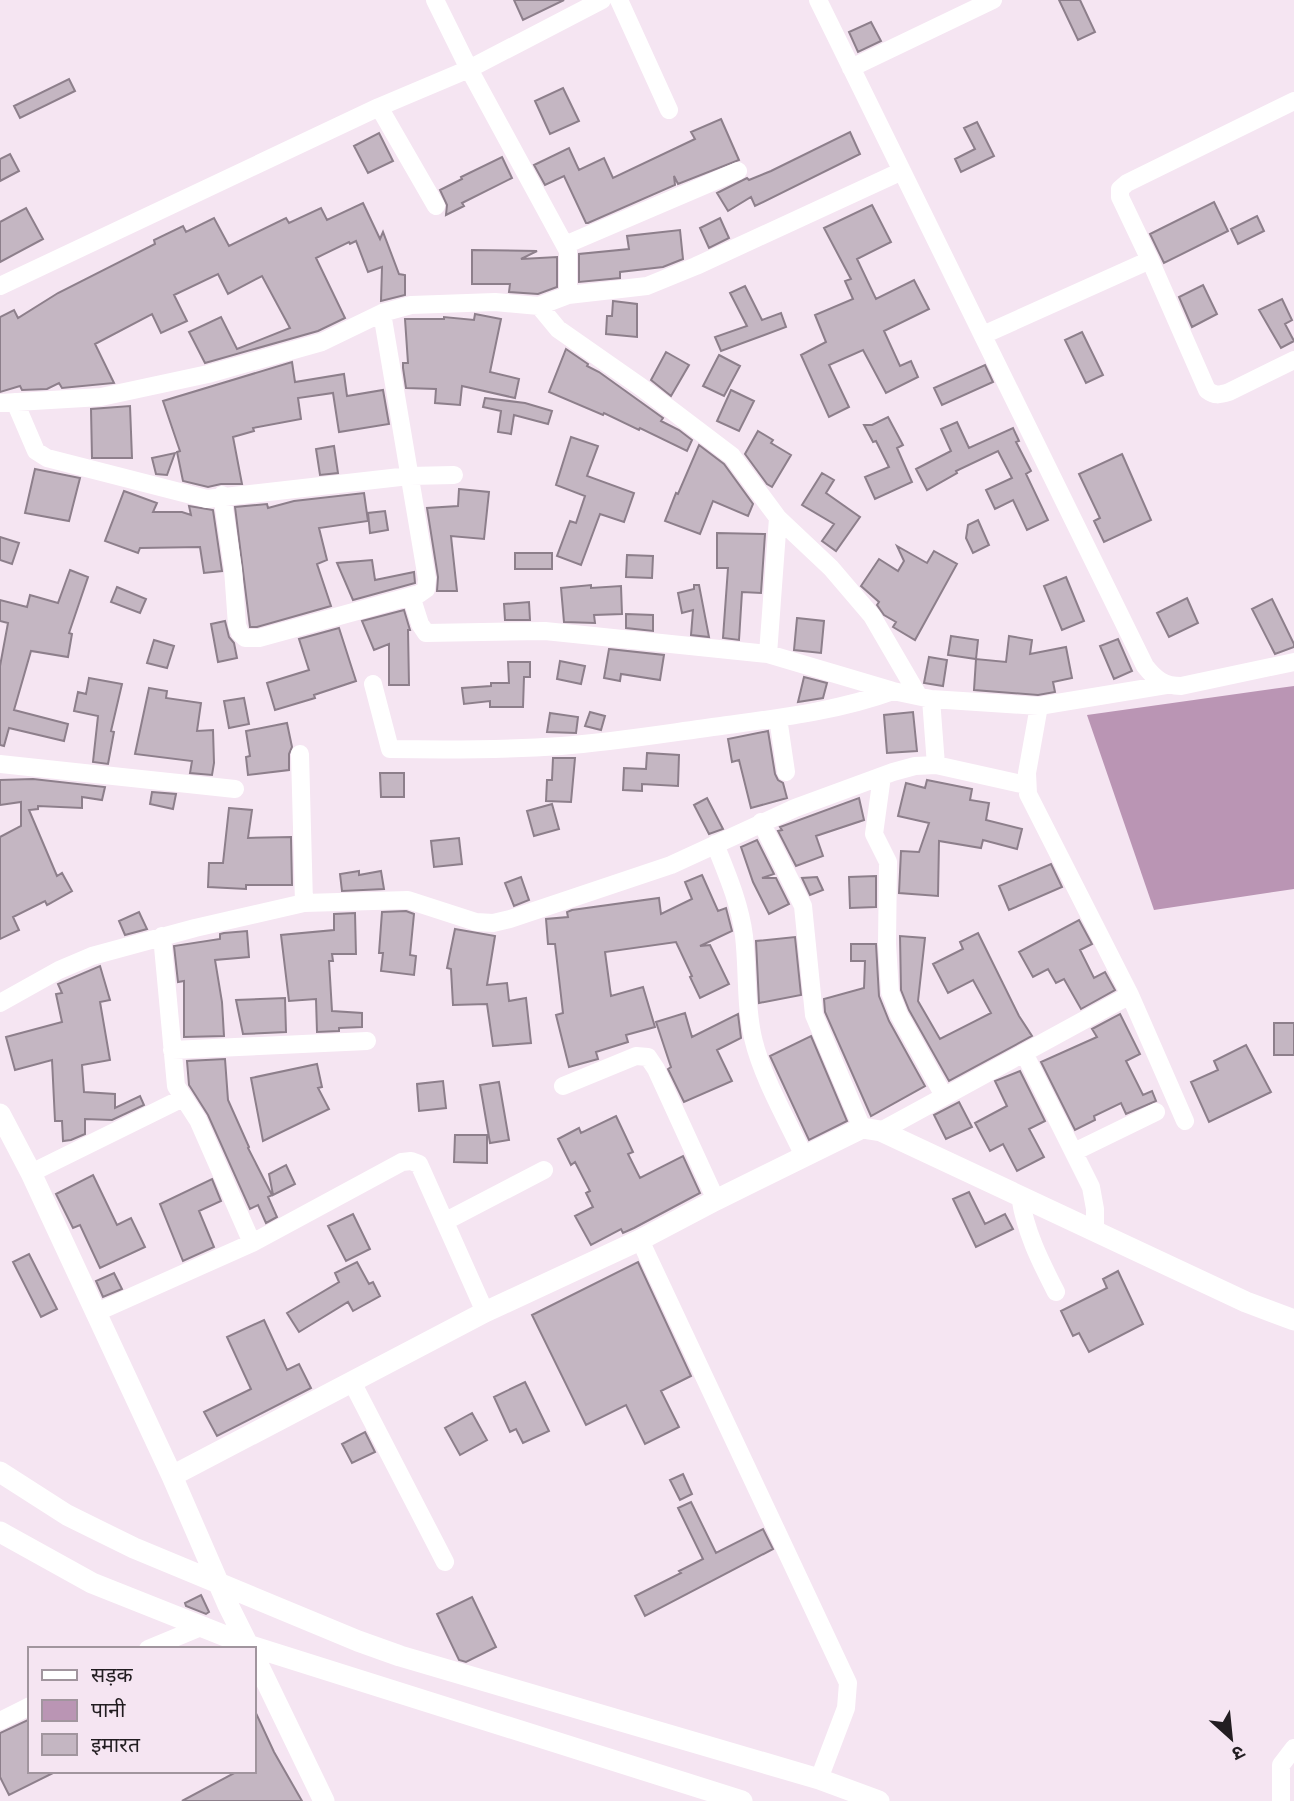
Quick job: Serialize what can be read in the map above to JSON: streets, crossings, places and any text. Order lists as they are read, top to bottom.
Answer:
{
  "legend": ["सड़क", "पानी", "इमारत"],
  "north": "bottom right"
}
